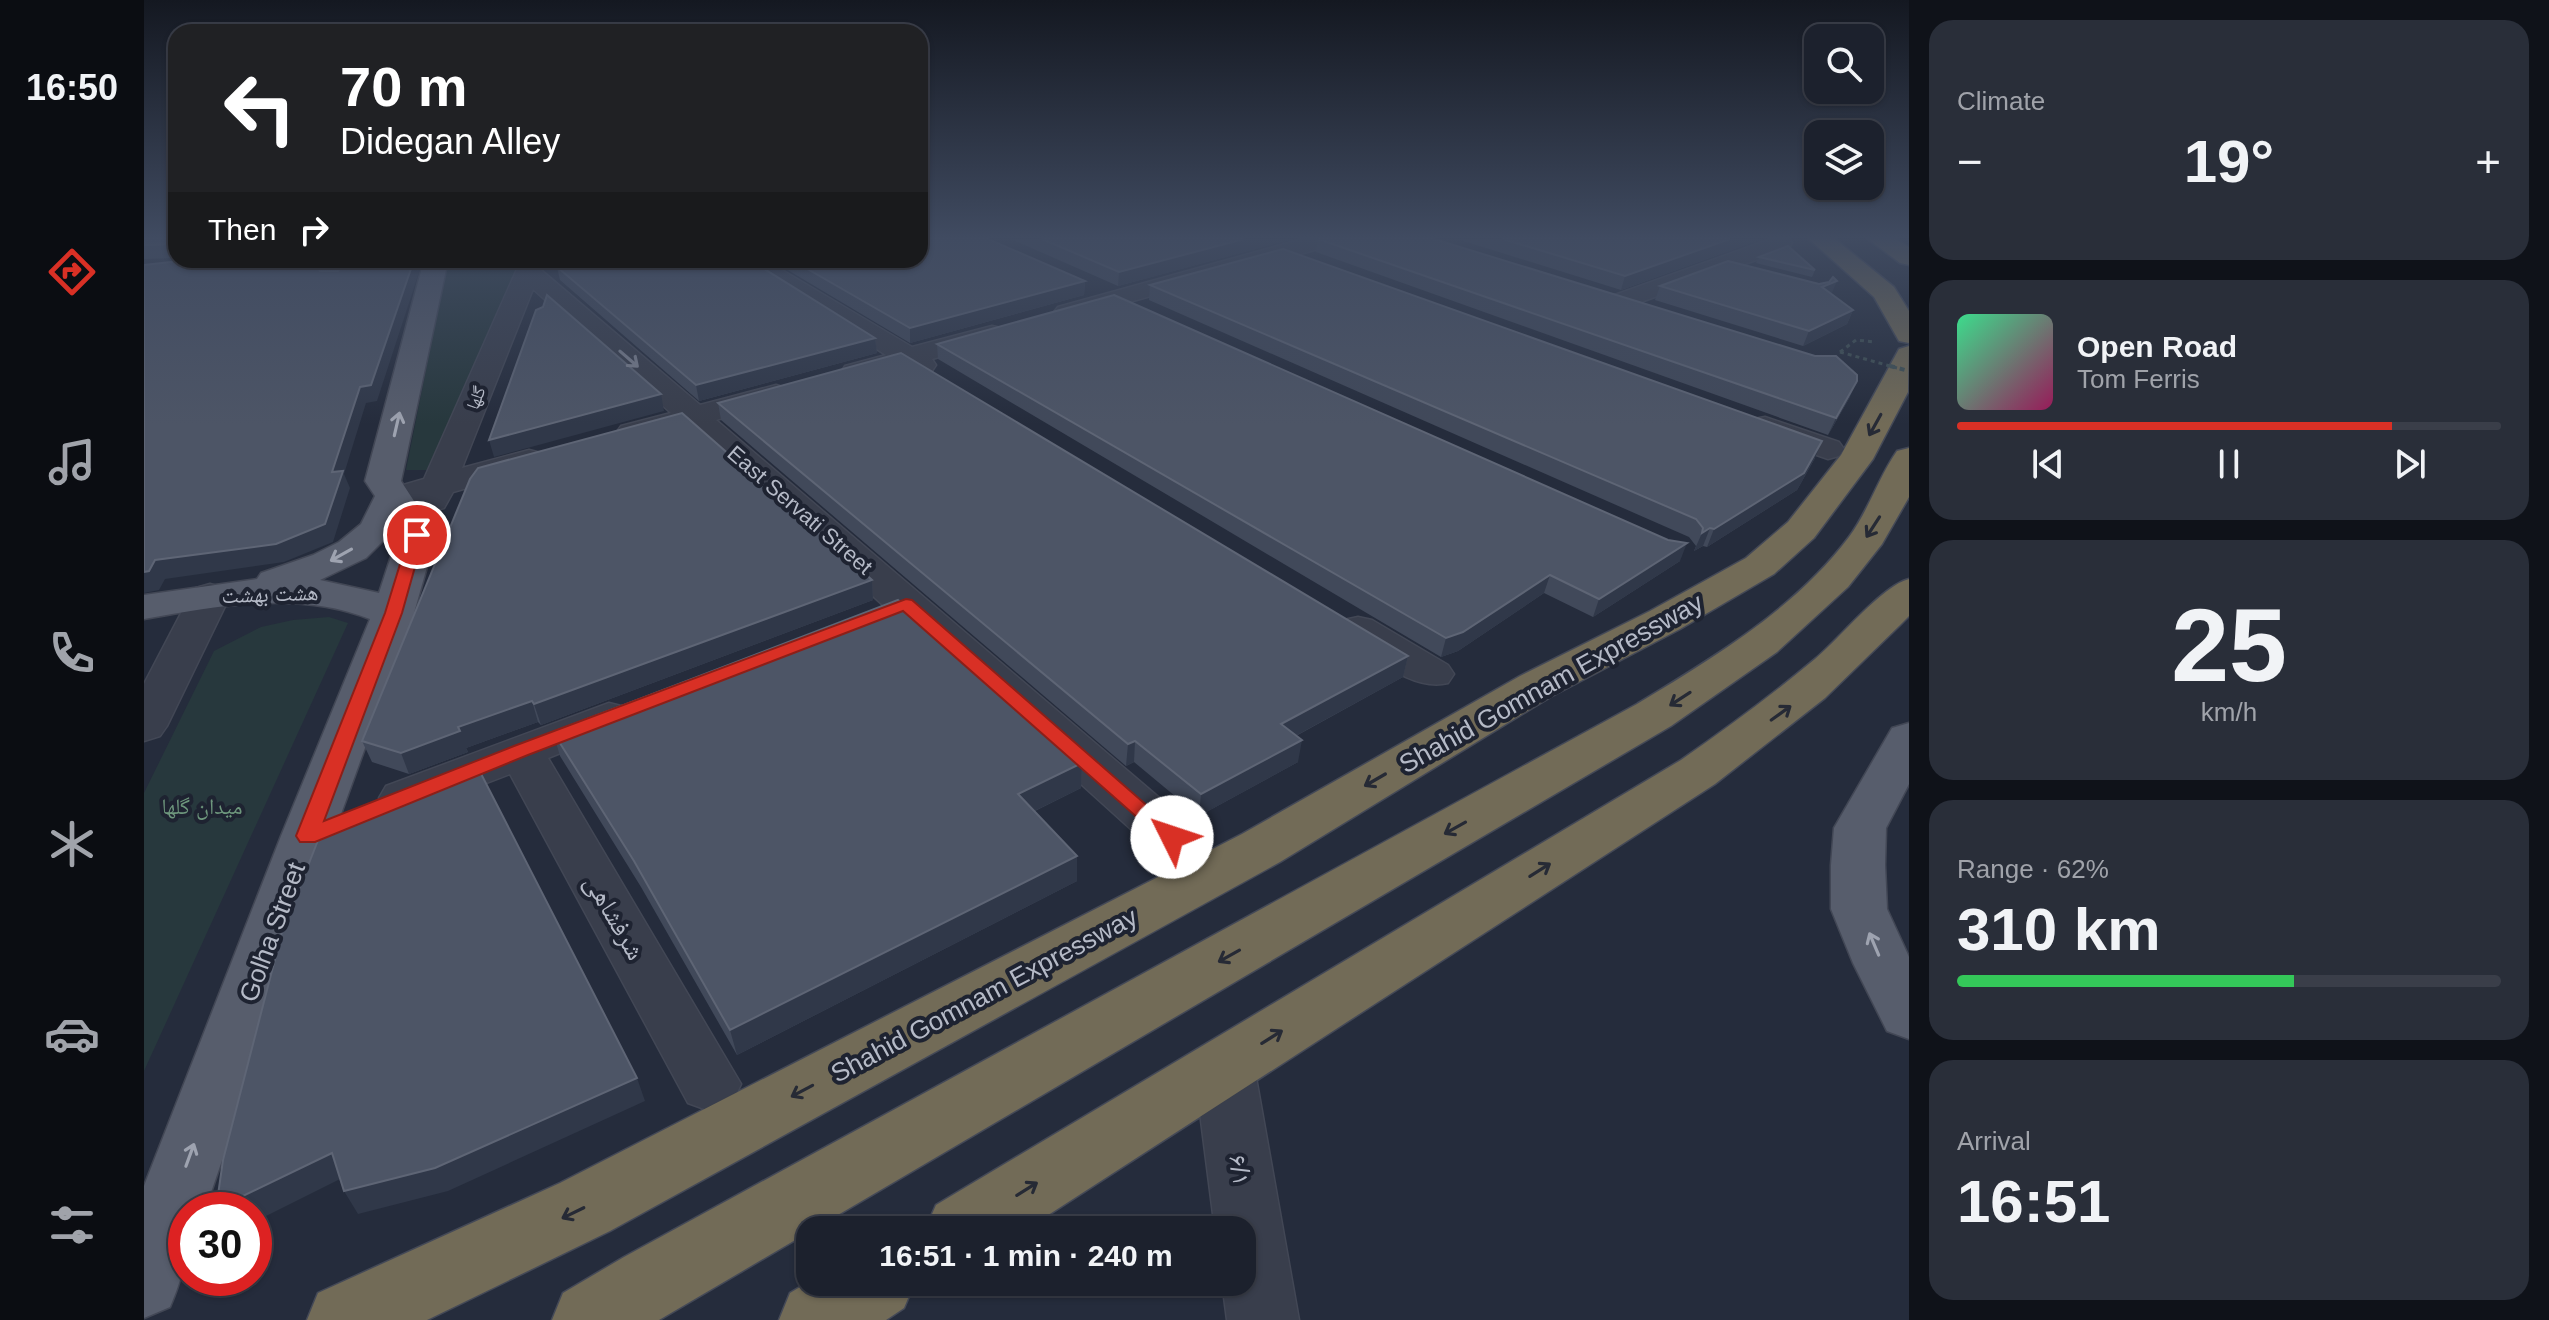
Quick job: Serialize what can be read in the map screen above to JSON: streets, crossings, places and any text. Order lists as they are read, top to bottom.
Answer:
{
  "streets": {
    "highway": ["Shahid Gomnam Expressway"],
    "main road": ["هشت بهشت", "Golha Street"],
    "street": [
      "گلها",
      "East Servati Street",
      "شرفشاهی",
      "۶/۱"
    ]
  },
  "crossings": [
    ["گلها", "Golha Street"],
    ["هشت بهشت", "Golha Street"]
  ],
  "one_way": ["Golha Street"],
  "parks": ["میدان گلها"],
  "page": {
    "tabs": "16:50",
    "tile": [
      "Climate",
      ["25", "km/h"],
      ["Range · 62%", "310 km"],
      ["Arrival", "16:51"]
    ],
    "turn": ["70 m", "Didegan Alley"],
    "heat": ["−", "19°", "+"],
    "then": "Then",
    "song": ["Open Road", "Tom Ferris"],
    "limit": "30",
    "trip": "16:51 · 1 min · 240 m"
  }
}
